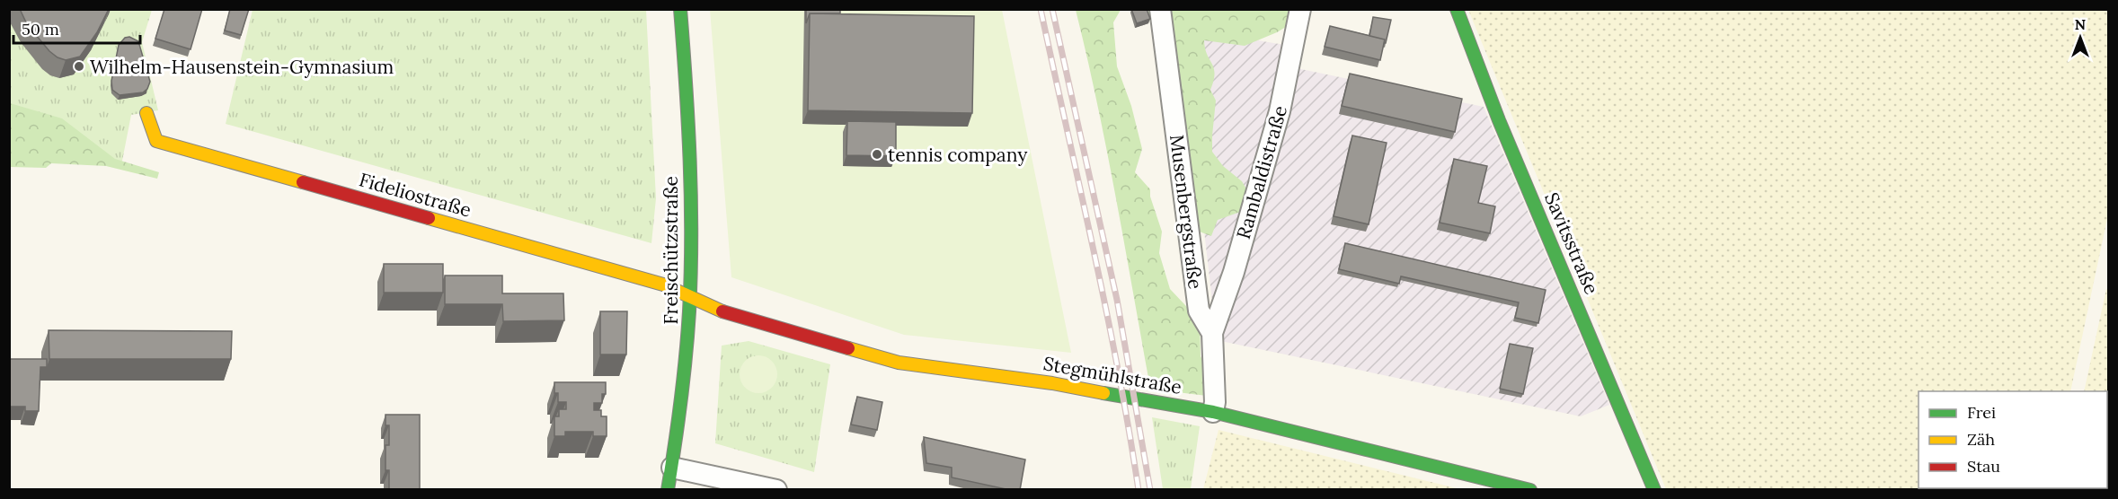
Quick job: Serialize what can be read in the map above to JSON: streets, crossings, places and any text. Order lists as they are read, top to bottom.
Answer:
{
  "streets": {
    "street": [
      "Rambaldistraße",
      "Fideliostraße",
      "Musenbergstraße",
      "Savitsstraße",
      "Freischützstraße",
      "Stegmühlstraße"
    ]
  },
  "crossings": [
    ["Rambaldistraße", "Musenbergstraße"],
    ["Fideliostraße", "Freischützstraße"],
    ["Fideliostraße", "Stegmühlstraße"],
    ["Musenbergstraße", "Stegmühlstraße"],
    ["Freischützstraße", "Stegmühlstraße"]
  ],
  "places": ["Wilhelm-Hausenstein-Gymnasium", "tennis company"],
  "legend": ["Frei", "Zäh", "Stau"],
  "scale_bar": "50 m",
  "north": "top"
}
